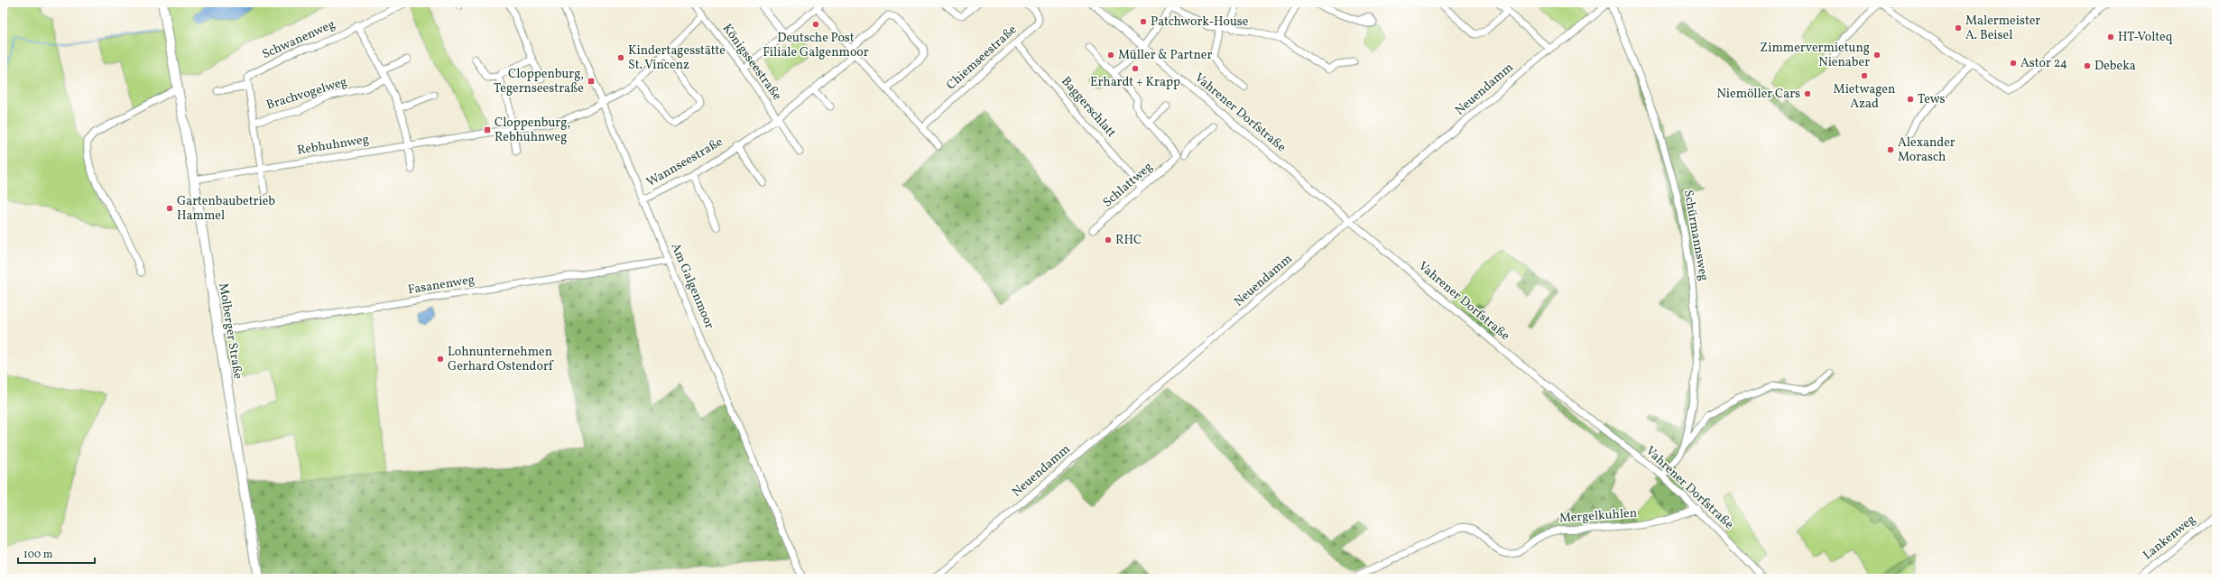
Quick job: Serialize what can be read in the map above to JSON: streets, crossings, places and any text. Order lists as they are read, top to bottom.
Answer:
{
  "streets": {
    "main road": ["Molberger Straße"],
    "street": [
      "Schwanenweg",
      "Chiemseestraße",
      "Königsseestraße",
      "Neuendamm",
      "Brachvogelweg",
      "Baggerschlatt",
      "Vahrener Dorfstraße",
      "Rebhuhnweg",
      "Wannseestraße",
      "Schlattweg",
      "Schürmannsweg",
      "Fasanenweg",
      "Am Galgenmoor",
      "Mergelkuhlen",
      "Lankenweg"
    ]
  },
  "crossings": [
    ["Chiemseestraße", "Baggerschlatt"],
    ["Königsseestraße", "Rebhuhnweg"],
    ["Königsseestraße", "Wannseestraße"],
    ["Neuendamm", "Vahrener Dorfstraße"],
    ["Neuendamm", "Schürmannsweg"],
    ["Baggerschlatt", "Schlattweg"],
    ["Vahrener Dorfstraße", "Schürmannsweg"],
    ["Vahrener Dorfstraße", "Mergelkuhlen"],
    ["Rebhuhnweg", "Am Galgenmoor"],
    ["Rebhuhnweg", "Molberger Straße"],
    ["Wannseestraße", "Am Galgenmoor"],
    ["Fasanenweg", "Am Galgenmoor"],
    ["Fasanenweg", "Molberger Straße"]
  ],
  "places": {
    "other": [
      "Patchwork-House",
      "Deutsche Post Filiale Galgenmoor",
      "Malermeister A. Beisel",
      "HT-Volteq",
      "Müller & Partner",
      "Zimmervermietung Nienaber",
      "Kindertagesstätte St. Vincenz",
      "Astor 24",
      "Debeka",
      "Erhardt + Krapp",
      "Mietwagen Azad",
      "Niemöller Cars",
      "Tews",
      "Alexander Morasch",
      "Gartenbaubetrieb Hammel",
      "RHC",
      "Lohnunternehmen Gerhard Ostendorf"
    ],
    "transit": ["Cloppenburg, Tegernseestraße", "Cloppenburg, Rebhuhnweg"]
  },
  "scale_bar": "100 m"
}
